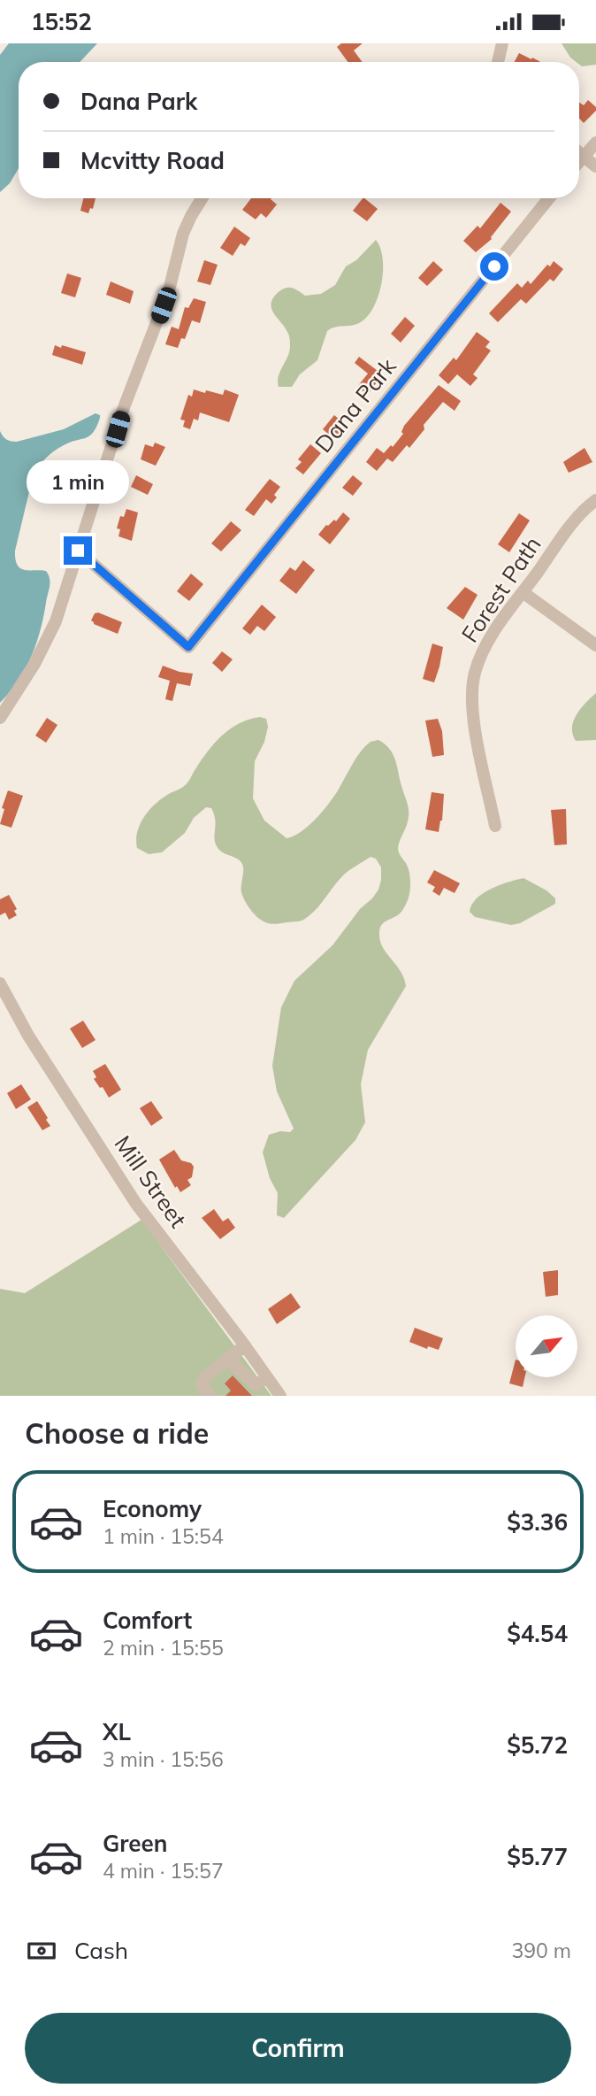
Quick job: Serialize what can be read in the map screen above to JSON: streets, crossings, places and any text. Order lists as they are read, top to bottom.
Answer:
{
  "streets": {
    "street": ["Dana Park", "Forest Path", "Mill Street"]
  },
  "north": "top right",
  "page": {
    "status": "15:52",
    "banner": ["Dana Park", "Mcvitty Road"],
    "bubble": "1 min",
    "heading": "Choose a ride",
    "list": [
      {
        "name": "Economy",
        "note": "1 min · 15:54",
        "value": "$3.36"
      },
      {
        "name": "Comfort",
        "note": "2 min · 15:55",
        "value": "$4.54"
      },
      {
        "name": "XL",
        "note": "3 min · 15:56",
        "value": "$5.72"
      },
      {
        "name": "Green",
        "note": "4 min · 15:57",
        "value": "$5.77"
      }
    ],
    "pay": ["Cash", "390 m"],
    "buttons": "Confirm"
  }
}
